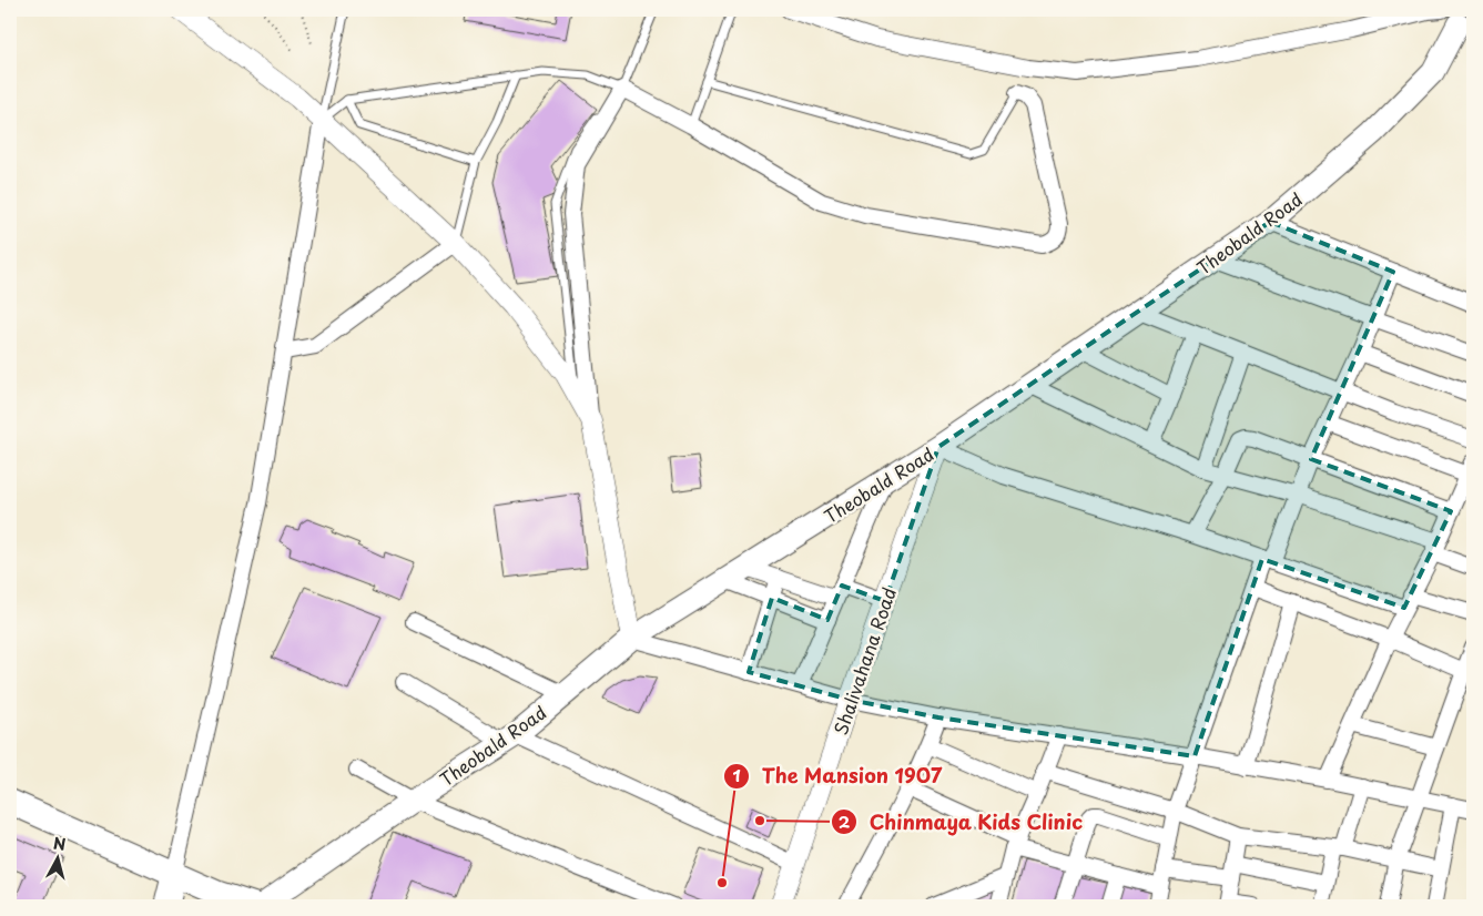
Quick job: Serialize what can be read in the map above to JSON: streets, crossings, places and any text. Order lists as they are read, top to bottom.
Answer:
{
  "streets": {
    "main road": ["Theobald Road"],
    "street": ["Shalivahana Road"]
  },
  "crossings": [
    ["Theobald Road", "Shalivahana Road"]
  ],
  "places": ["Chinmaya Kids Clinic", "The Mansion 1907"],
  "north": "top"
}
